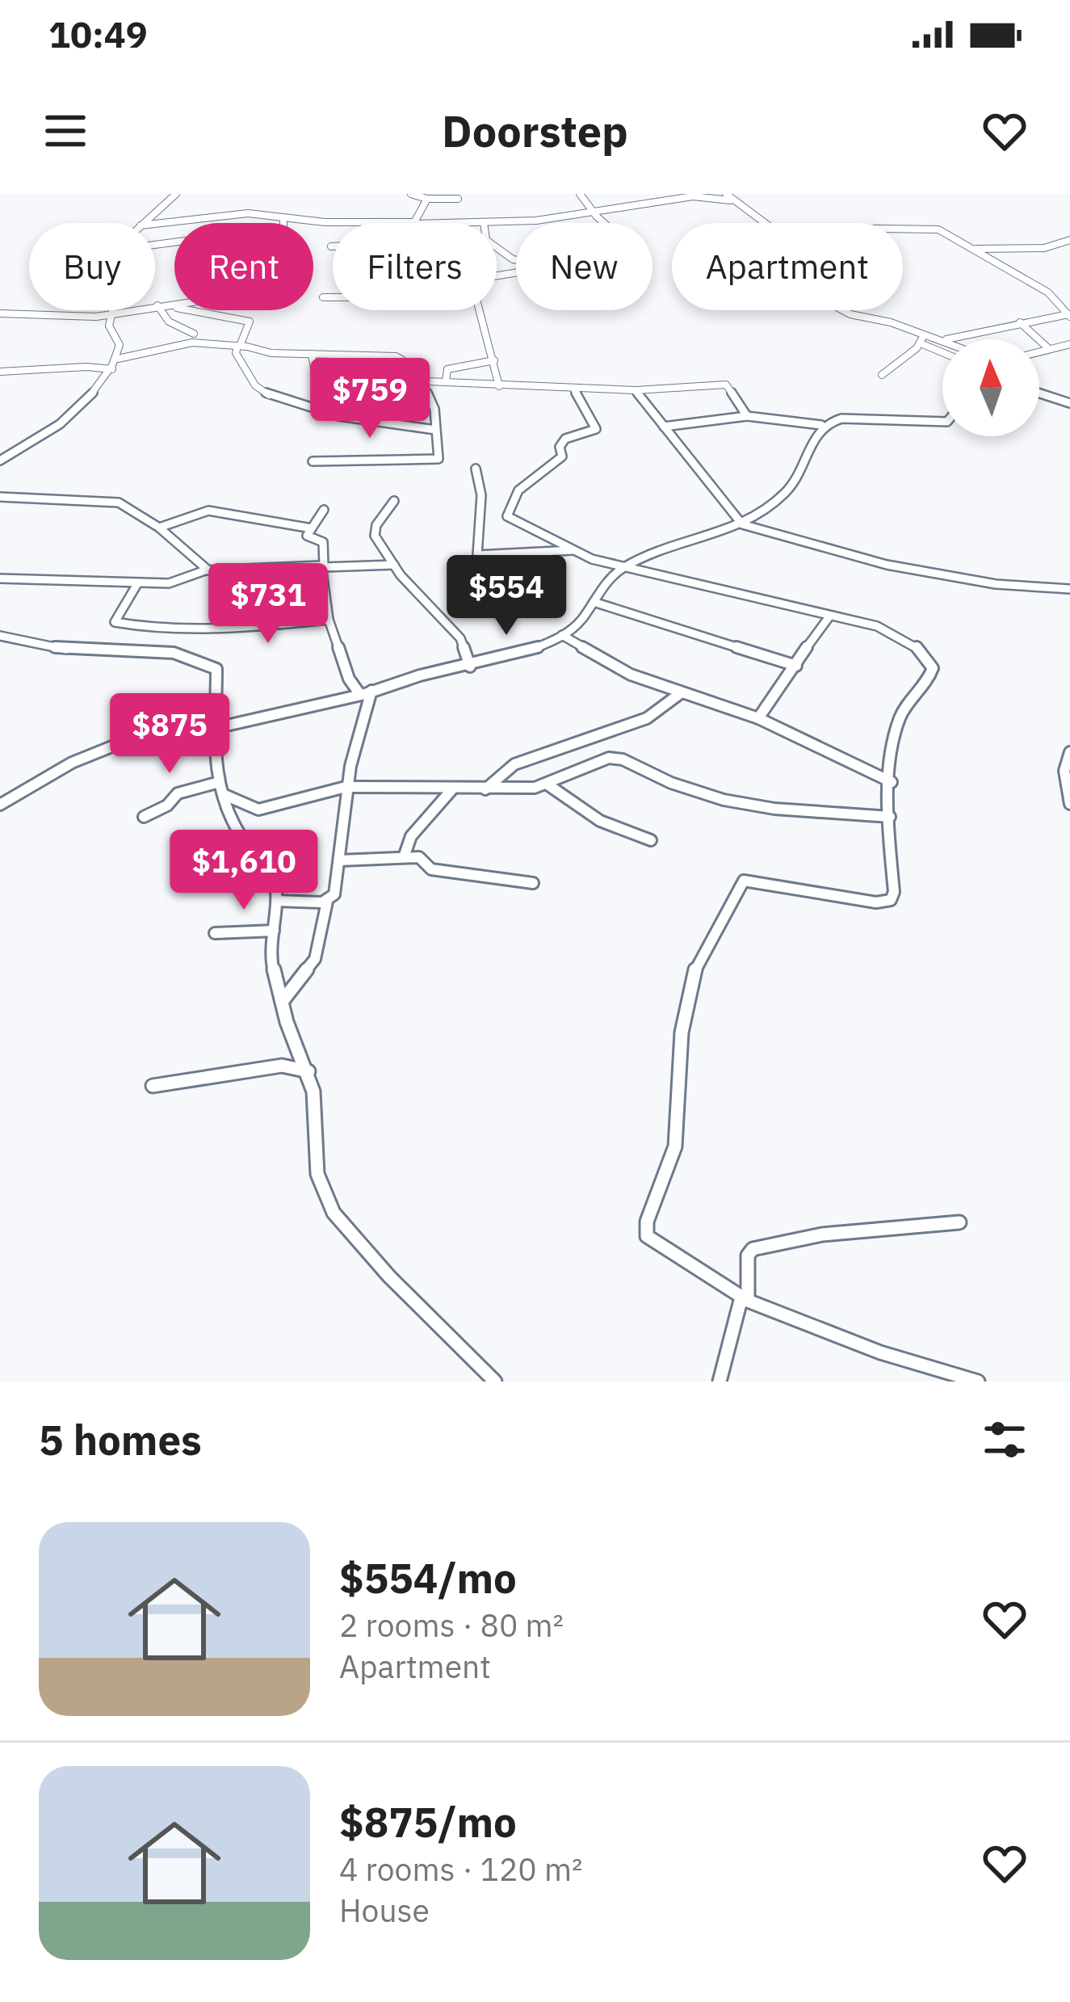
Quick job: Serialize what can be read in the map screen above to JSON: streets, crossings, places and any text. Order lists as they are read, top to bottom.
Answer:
{
  "north": "top",
  "page": {
    "status": "10:49",
    "header": "Doorstep",
    "chip": [
      "Buy",
      "Rent",
      "Filters",
      "New",
      "Apartment"
    ],
    "price": [
      "$759",
      "$554",
      "$731",
      "$875",
      "$1,610"
    ],
    "heading": "5 homes",
    "list": [
      {
        "name": "$554/mo",
        "note": "2 rooms · 80 m² · Apartment"
      },
      {
        "name": "$875/mo",
        "note": "4 rooms · 120 m² · House"
      }
    ]
  }
}
